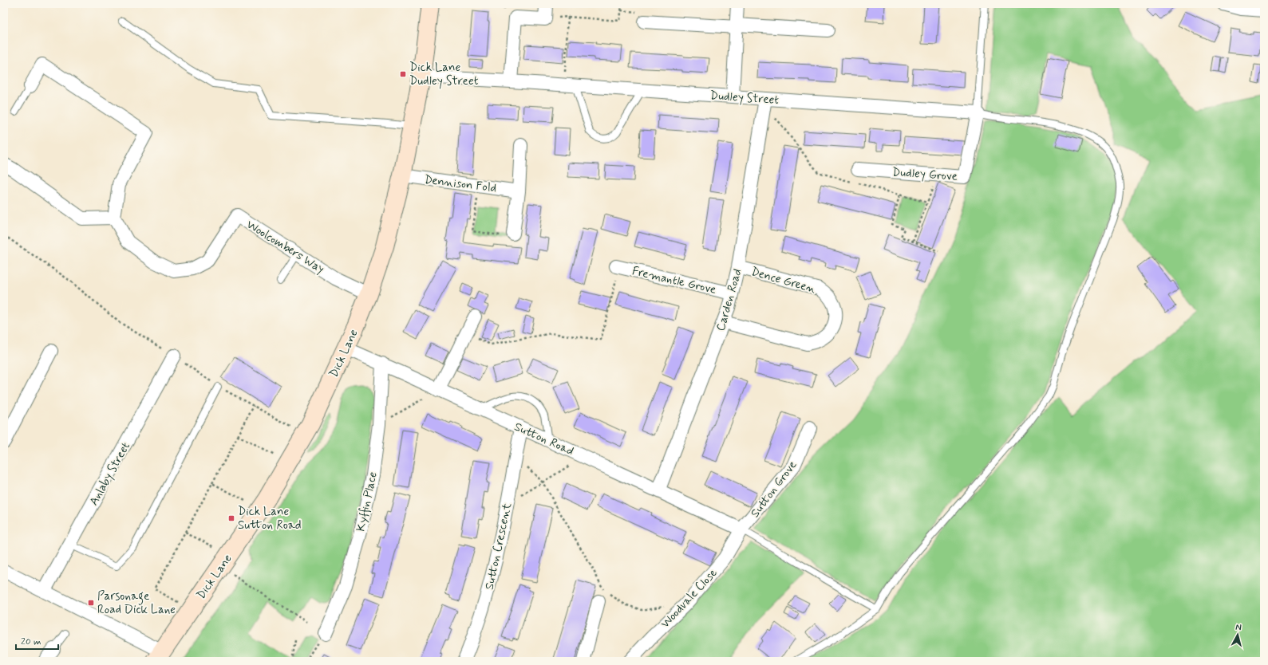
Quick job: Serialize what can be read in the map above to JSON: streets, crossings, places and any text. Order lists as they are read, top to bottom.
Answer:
{
  "streets": {
    "street": [
      "Dudley Street",
      "Dudley Grove",
      "Dennison Fold",
      "Woolcombers Way",
      "Fremantle Grove",
      "Dence Green",
      "Carden Road",
      "Dick Lane",
      "Sutton Road",
      "Anlaby Street",
      "Sutton Grove",
      "Kyffin Place",
      "Sutton Crescent",
      "Woodvale Close"
    ]
  },
  "crossings": [
    ["Dudley Street", "Dudley Grove"],
    ["Dudley Street", "Carden Road"],
    ["Dudley Street", "Dick Lane"],
    ["Dennison Fold", "Dick Lane"],
    ["Woolcombers Way", "Dick Lane"],
    ["Fremantle Grove", "Carden Road"],
    ["Dence Green", "Carden Road"],
    ["Carden Road", "Sutton Road"],
    ["Dick Lane", "Sutton Road"],
    ["Sutton Road", "Sutton Grove"],
    ["Sutton Road", "Kyffin Place"],
    ["Sutton Road", "Sutton Crescent"],
    ["Sutton Road", "Woodvale Close"],
    ["Sutton Grove", "Woodvale Close"]
  ],
  "places": {
    "transit": ["Dick Lane Dudley Street", "Dick Lane Sutton Road", "Parsonage Road Dick Lane"]
  },
  "scale_bar": "20 m",
  "north": "top"
}
